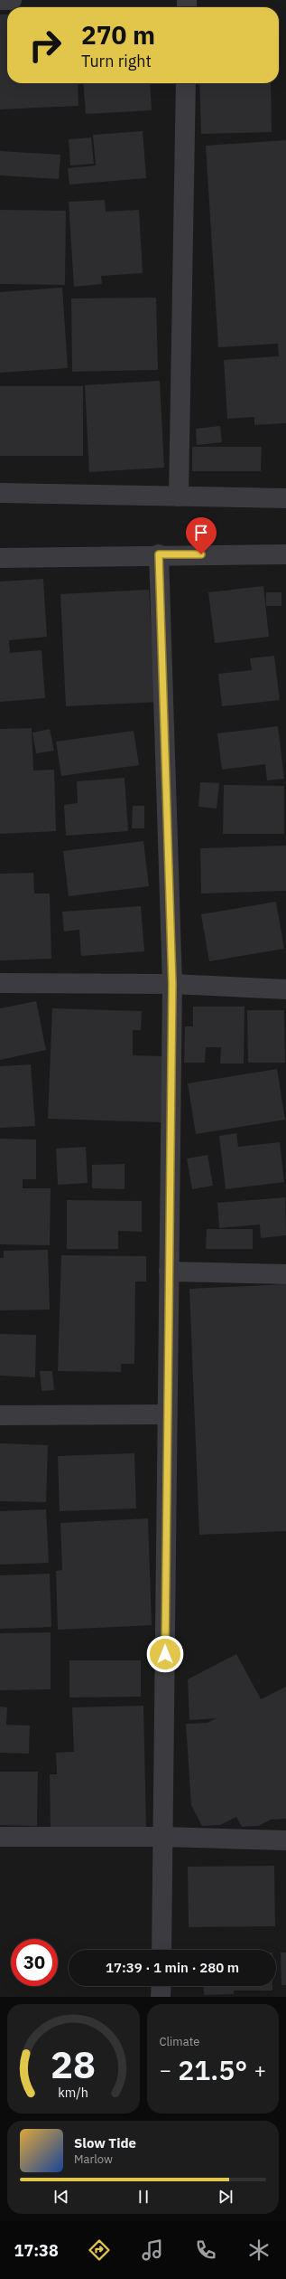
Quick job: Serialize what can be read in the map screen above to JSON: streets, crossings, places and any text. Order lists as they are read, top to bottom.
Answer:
{
  "page": {
    "turn": ["270 m", "Turn right"],
    "limit": "30",
    "trip": "17:39 · 1 min · 280 m",
    "tile": "Climate",
    "heat": ["−", "21.5°", "+"],
    "song": ["Slow Tide", "Marlow"],
    "tabs": "17:38",
    "gauge": ["28", "km/h"]
  }
}
